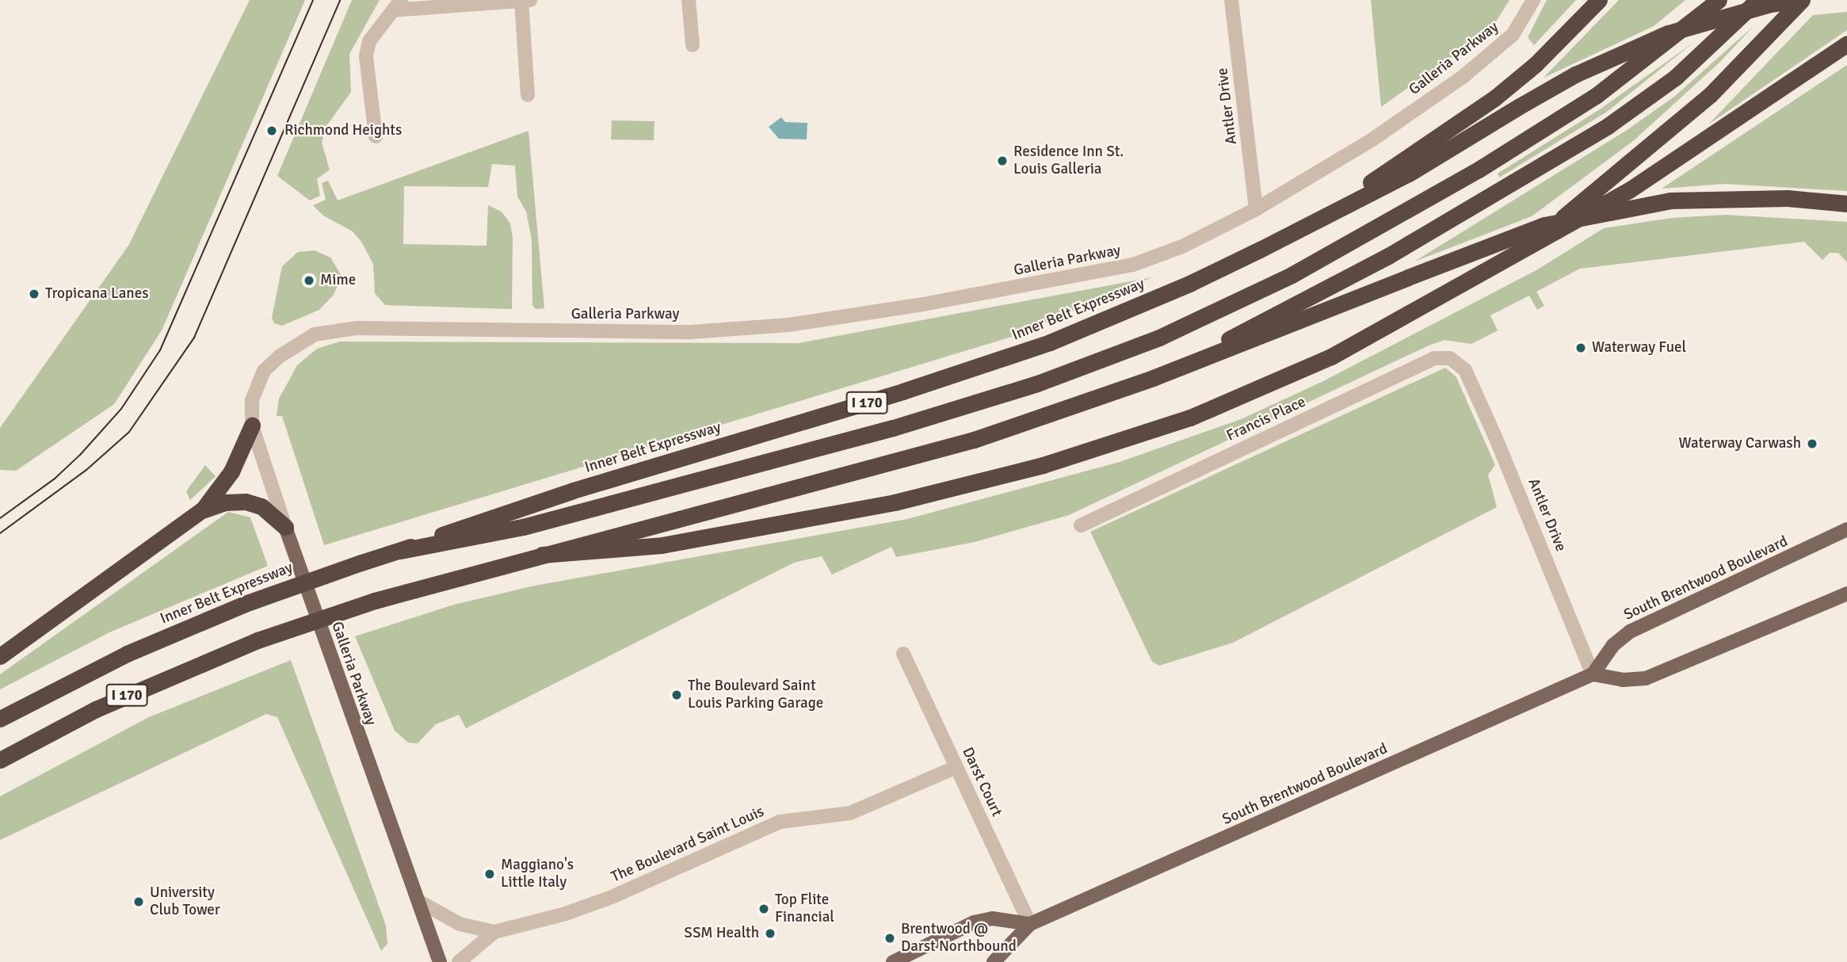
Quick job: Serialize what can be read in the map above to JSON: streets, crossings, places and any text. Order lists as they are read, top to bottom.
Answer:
{
  "streets": {
    "highway": ["Inner Belt Expressway", "I 170"],
    "main road": ["Galleria Parkway", "South Brentwood Boulevard"],
    "street": [
      "Antler Drive",
      "Francis Place",
      "Darst Court",
      "The Boulevard Saint Louis"
    ]
  },
  "crossings": [
    ["Galleria Parkway", "Antler Drive"],
    ["Antler Drive", "Francis Place"],
    ["Antler Drive", "South Brentwood Boulevard"],
    ["South Brentwood Boulevard", "Darst Court"],
    ["Darst Court", "The Boulevard Saint Louis"]
  ],
  "places": [
    "Richmond Heights",
    "Residence Inn St. Louis Galleria",
    "Mime",
    "Tropicana Lanes",
    "Waterway Fuel",
    "Waterway Carwash",
    "The Boulevard Saint Louis Parking Garage",
    "Maggiano's Little Italy",
    "University Club Tower",
    "Top Flite Financial",
    "SSM Health",
    "Brentwood @ Darst Northbound"
  ]
}
